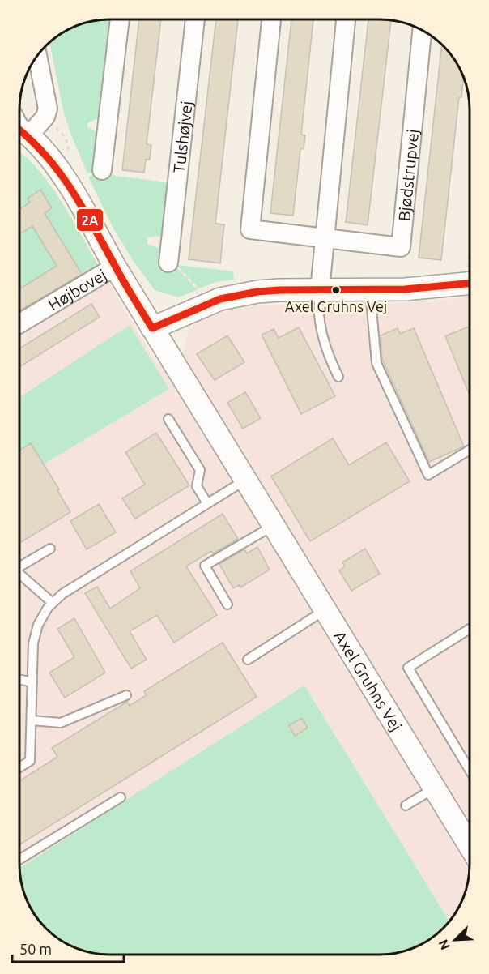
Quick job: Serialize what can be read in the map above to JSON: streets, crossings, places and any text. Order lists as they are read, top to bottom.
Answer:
{
  "streets": {
    "street": [
      "Tulshøjvej",
      "Bjødstrupvej",
      "Højbovej",
      "Axel Gruhns Vej"
    ]
  },
  "crossings": [
    ["Højbovej", "Axel Gruhns Vej"]
  ],
  "places": ["Axel Gruhns Vej"],
  "lines": ["transit line 2A"],
  "scale_bar": "50 m",
  "north": "bottom left"
}
